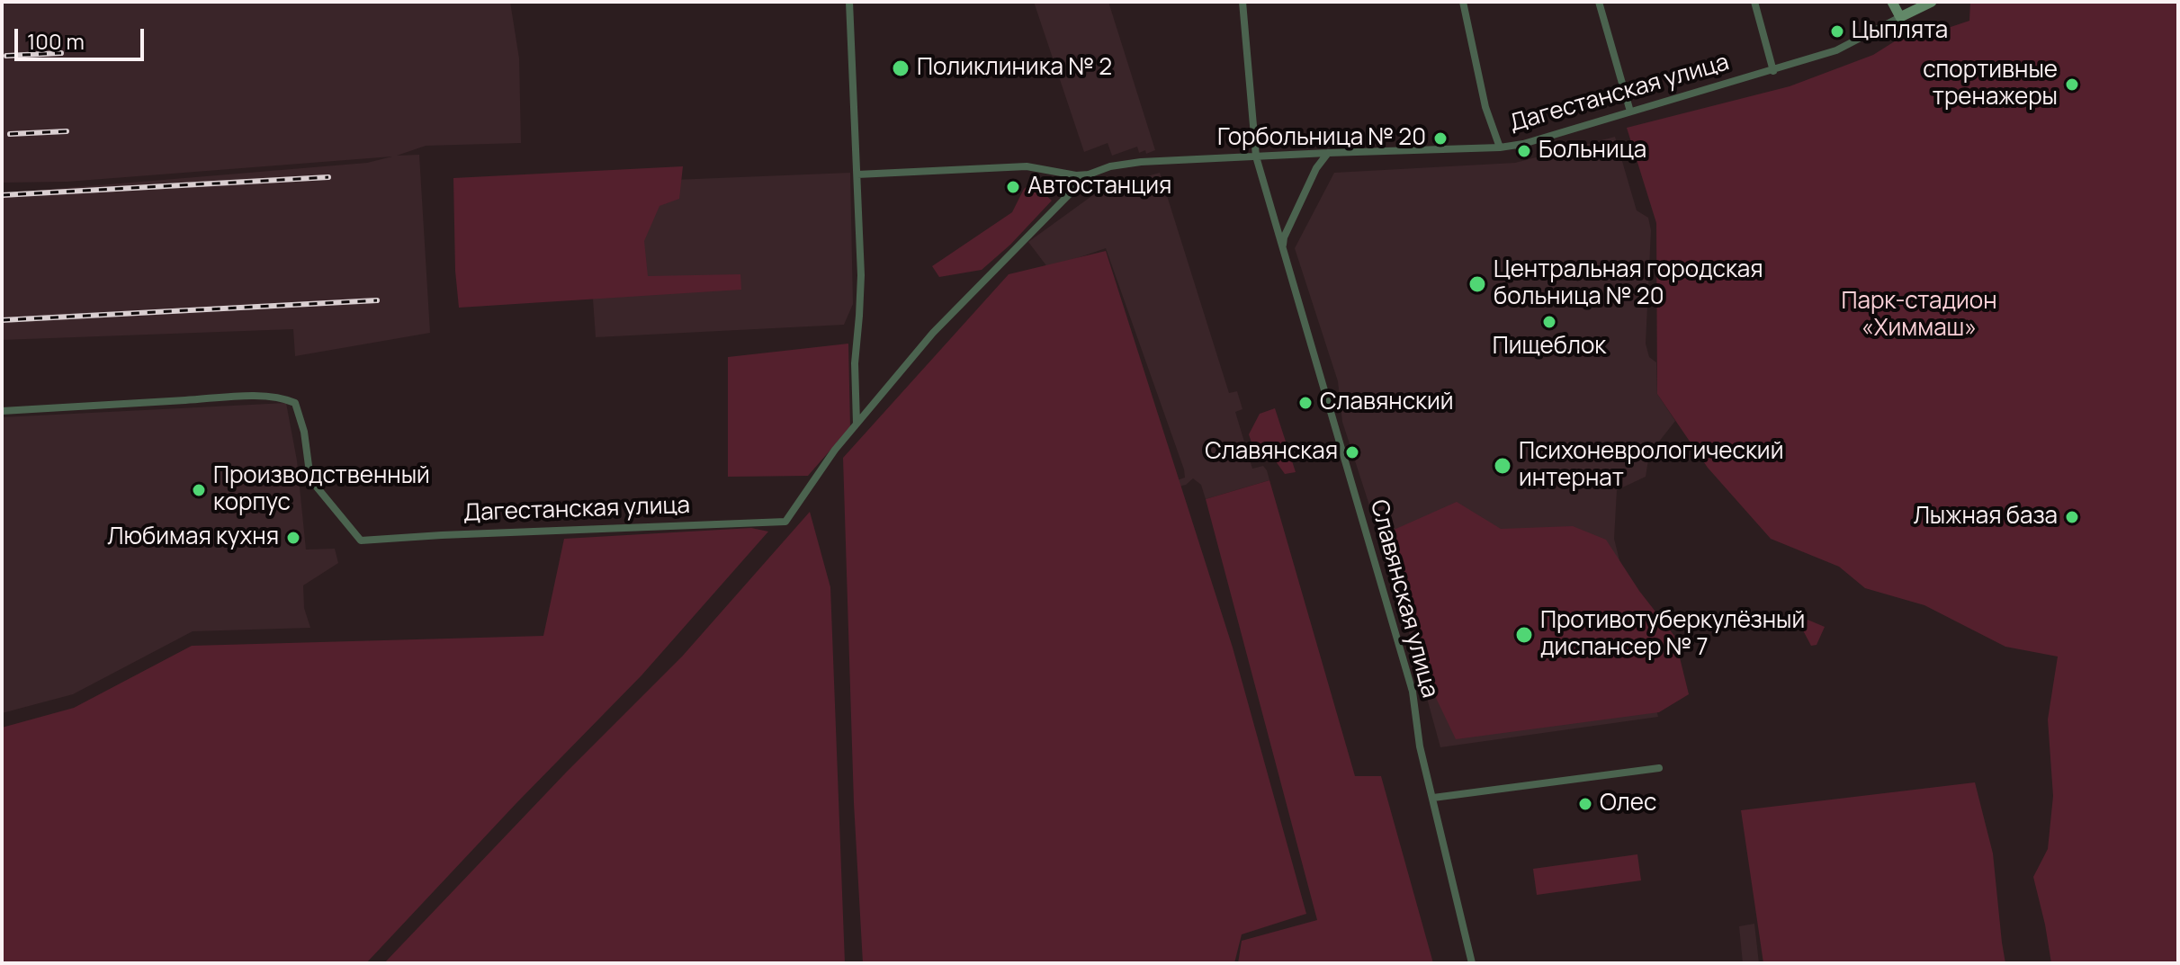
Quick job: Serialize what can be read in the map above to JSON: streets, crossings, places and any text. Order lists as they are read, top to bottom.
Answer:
{
  "streets": {
    "street": ["Дагестанская улица", "Славянская улица"]
  },
  "crossings": [
    ["Дагестанская улица", "Славянская улица"]
  ],
  "parks": ["Парк-стадион «Химмаш»"],
  "places": [
    "Цыплята",
    "Поликлиника № 2",
    "спортивные тренажеры",
    "Горбольница № 20",
    "Больница",
    "Автостанция",
    "Центральная городская больница № 20",
    "Пищеблок",
    "Славянский",
    "Славянская",
    "Психоневрологический интернат",
    "Производственный корпус",
    "Лыжная база",
    "Любимая кухня",
    "Противотуберкулёзный диспансер № 7",
    "Олес"
  ],
  "scale_bar": "100 m"
}
